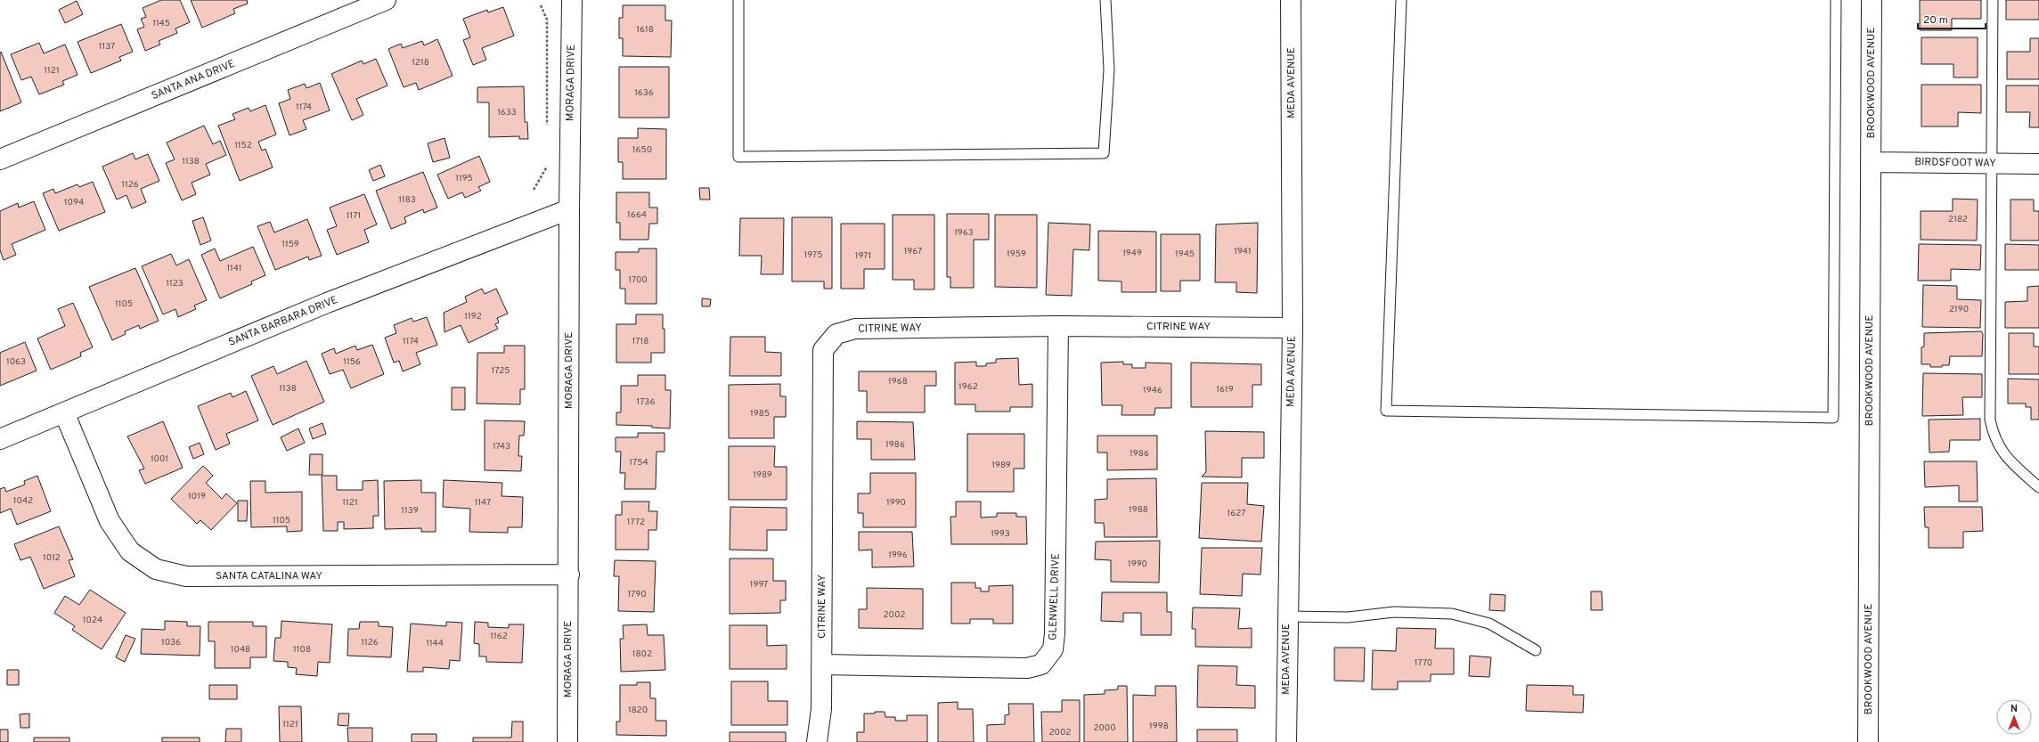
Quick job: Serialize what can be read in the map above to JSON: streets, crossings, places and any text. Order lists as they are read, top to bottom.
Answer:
{
  "streets": {
    "street": [
      "SANTA ANA DRIVE",
      "MORAGA DRIVE",
      "MEDA AVENUE",
      "BROOKWOOD AVENUE",
      "BIRDSFOOT WAY",
      "SANTA BARBARA DRIVE",
      "CITRINE WAY",
      "SANTA CATALINA WAY",
      "GLENWELL DRIVE"
    ]
  },
  "crossings": [
    ["MORAGA DRIVE", "SANTA BARBARA DRIVE"],
    ["MORAGA DRIVE", "SANTA CATALINA WAY"],
    ["MEDA AVENUE", "CITRINE WAY"],
    ["BROOKWOOD AVENUE", "BIRDSFOOT WAY"],
    ["SANTA BARBARA DRIVE", "SANTA CATALINA WAY"],
    ["CITRINE WAY", "GLENWELL DRIVE"]
  ],
  "house_numbers": [
    "1145",
    "1618",
    "1137",
    "1218",
    "1121",
    "1636",
    "1174",
    "1633",
    "1152",
    "1650",
    "1138",
    "1195",
    "1126",
    "1183",
    "1094",
    "1664",
    "1171",
    "2182",
    "1963",
    "1159",
    "1967",
    "1941",
    "1949",
    "1959",
    "1945",
    "1975",
    "1971",
    "1141",
    "1700",
    "1123",
    "1105",
    "2190",
    "1192",
    "1174",
    "1718",
    "1063",
    "1156",
    "1725",
    "1968",
    "1962",
    "1138",
    "1619",
    "1946",
    "1736",
    "1985",
    "1986",
    "1743",
    "1986",
    "1001",
    "1754",
    "1989",
    "1989",
    "1019",
    "1042",
    "1121",
    "1147",
    "1990",
    "1988",
    "1139",
    "1627",
    "1105",
    "1772",
    "1993",
    "1996",
    "1012",
    "1990",
    "1997",
    "1790",
    "2002",
    "1024",
    "1162",
    "1036",
    "1126",
    "1144",
    "1048",
    "1108",
    "1802",
    "1770",
    "1820",
    "1121",
    "1998",
    "2000",
    "2002"
  ],
  "scale_bar": "20 m",
  "north": "top"
}
